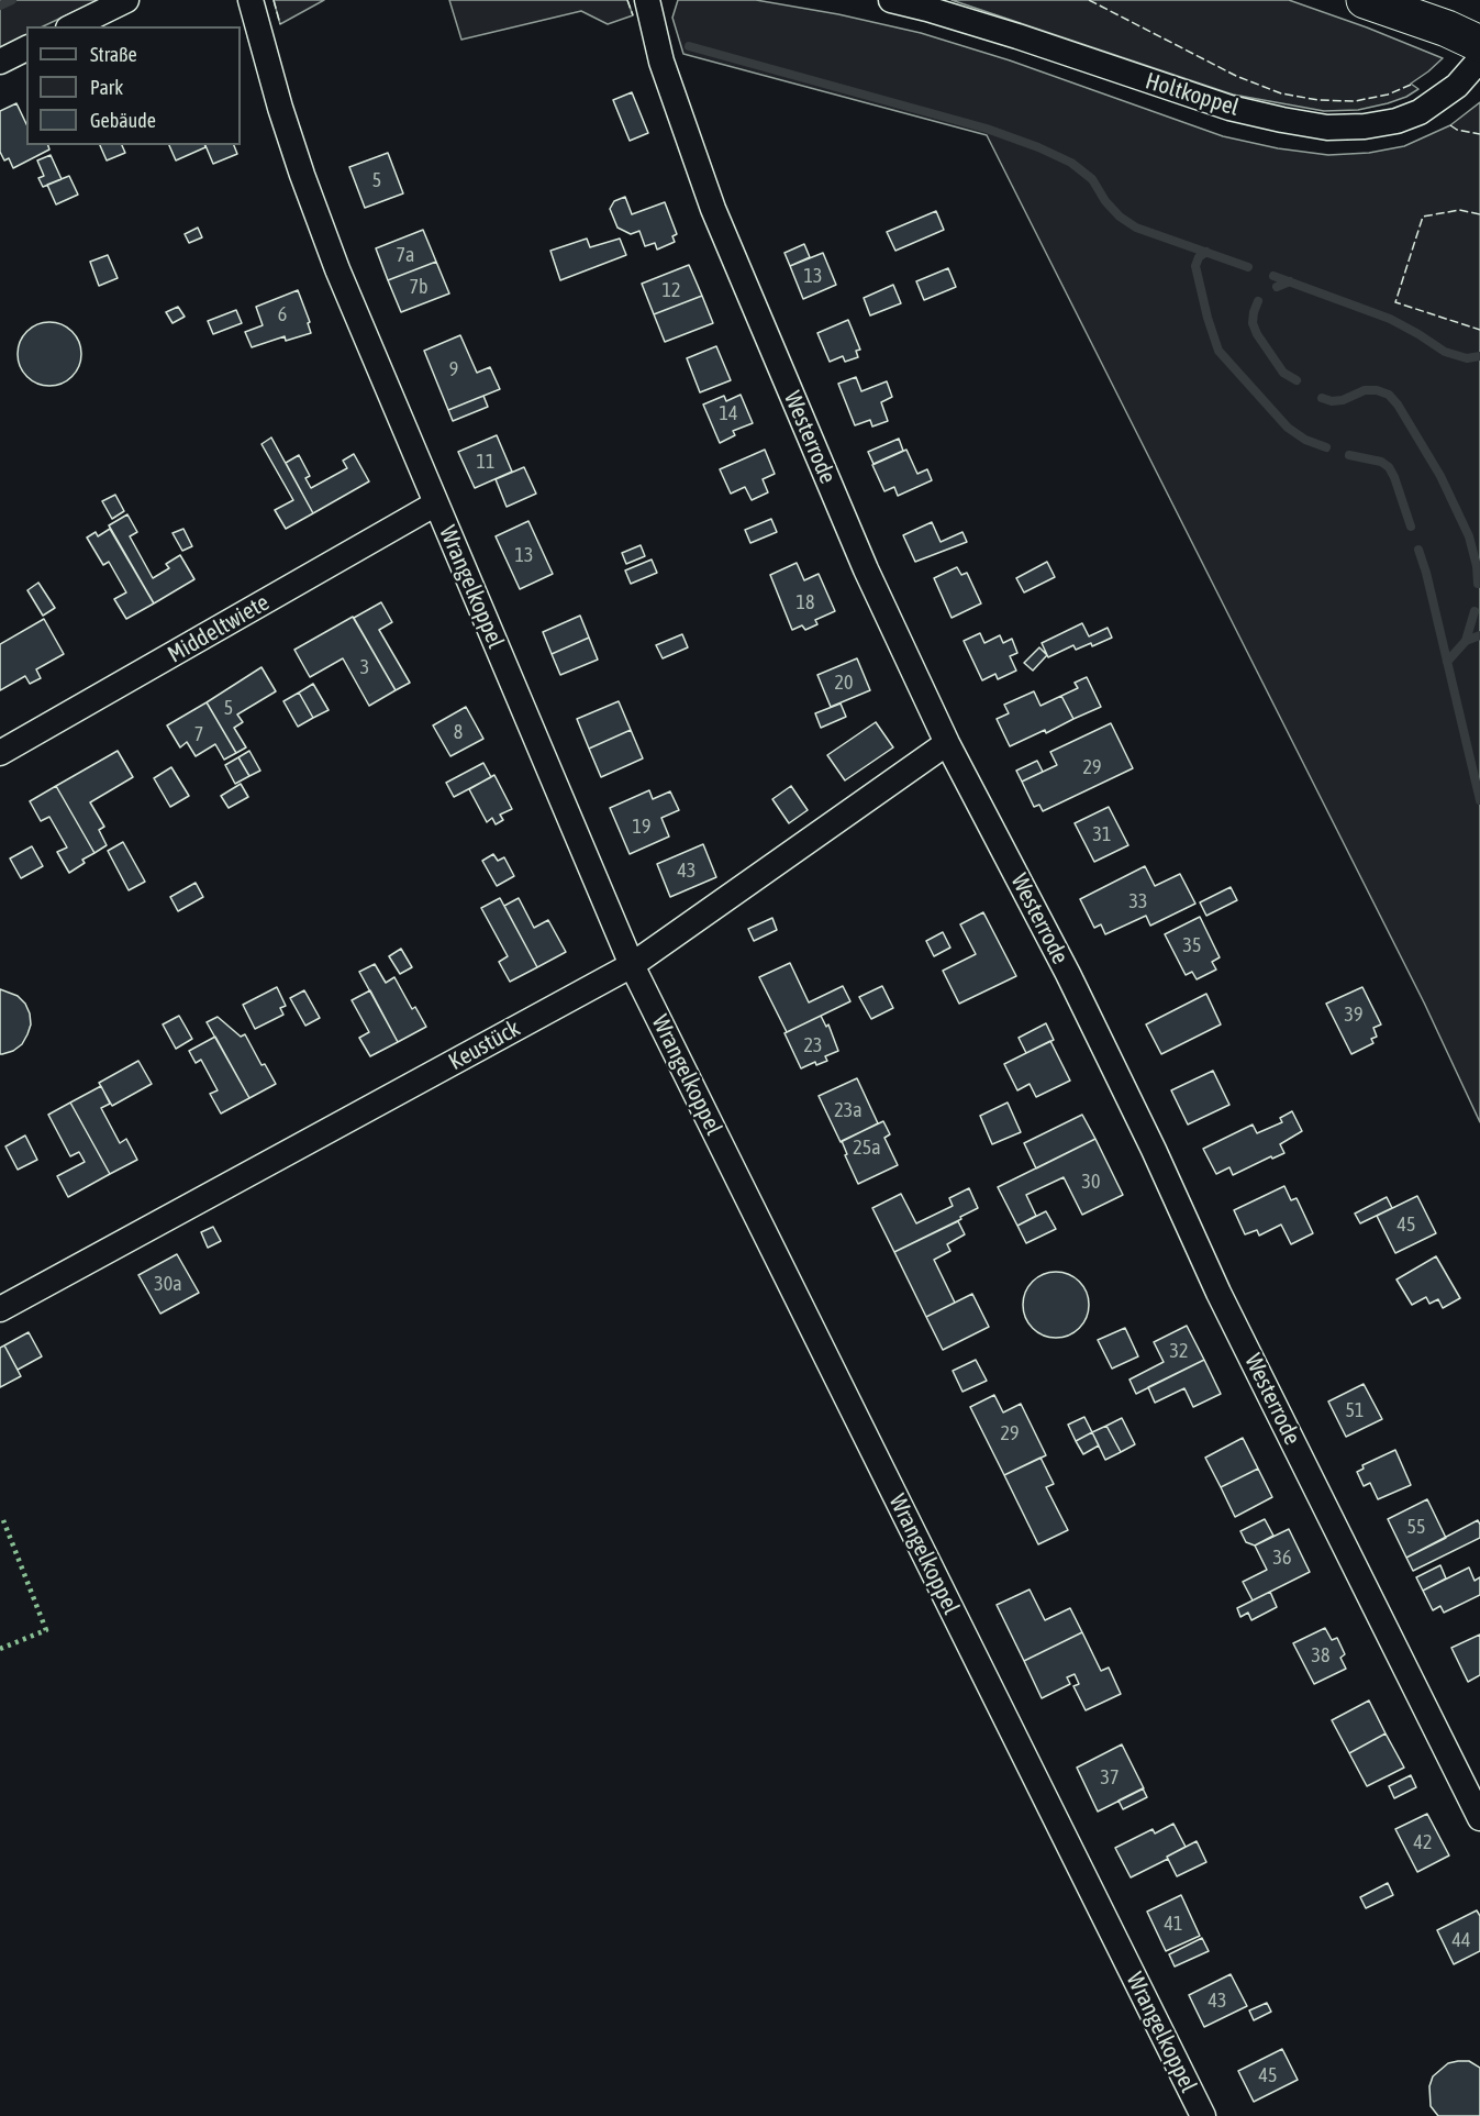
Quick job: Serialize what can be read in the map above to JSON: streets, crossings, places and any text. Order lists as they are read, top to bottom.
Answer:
{
  "streets": {
    "street": [
      "Holtkoppel",
      "Westerrode",
      "Wrangelkoppel",
      "Middeltwiete",
      "Keustück"
    ]
  },
  "crossings": [
    ["Westerrode", "Keustück"],
    ["Wrangelkoppel", "Middeltwiete"],
    ["Wrangelkoppel", "Keustück"]
  ],
  "house_numbers": [
    "5",
    "7a",
    "13",
    "7b",
    "12",
    "6",
    "9",
    "14",
    "11",
    "13",
    "18",
    "3",
    "20",
    "5",
    "8",
    "7",
    "29",
    "19",
    "31",
    "43",
    "33",
    "35",
    "39",
    "23",
    "23a",
    "25a",
    "30",
    "45",
    "30a",
    "32",
    "51",
    "29",
    "55",
    "36",
    "38",
    "37",
    "42",
    "41",
    "44",
    "43",
    "45"
  ],
  "legend": ["Straße", "Park", "Gebäude"]
}
